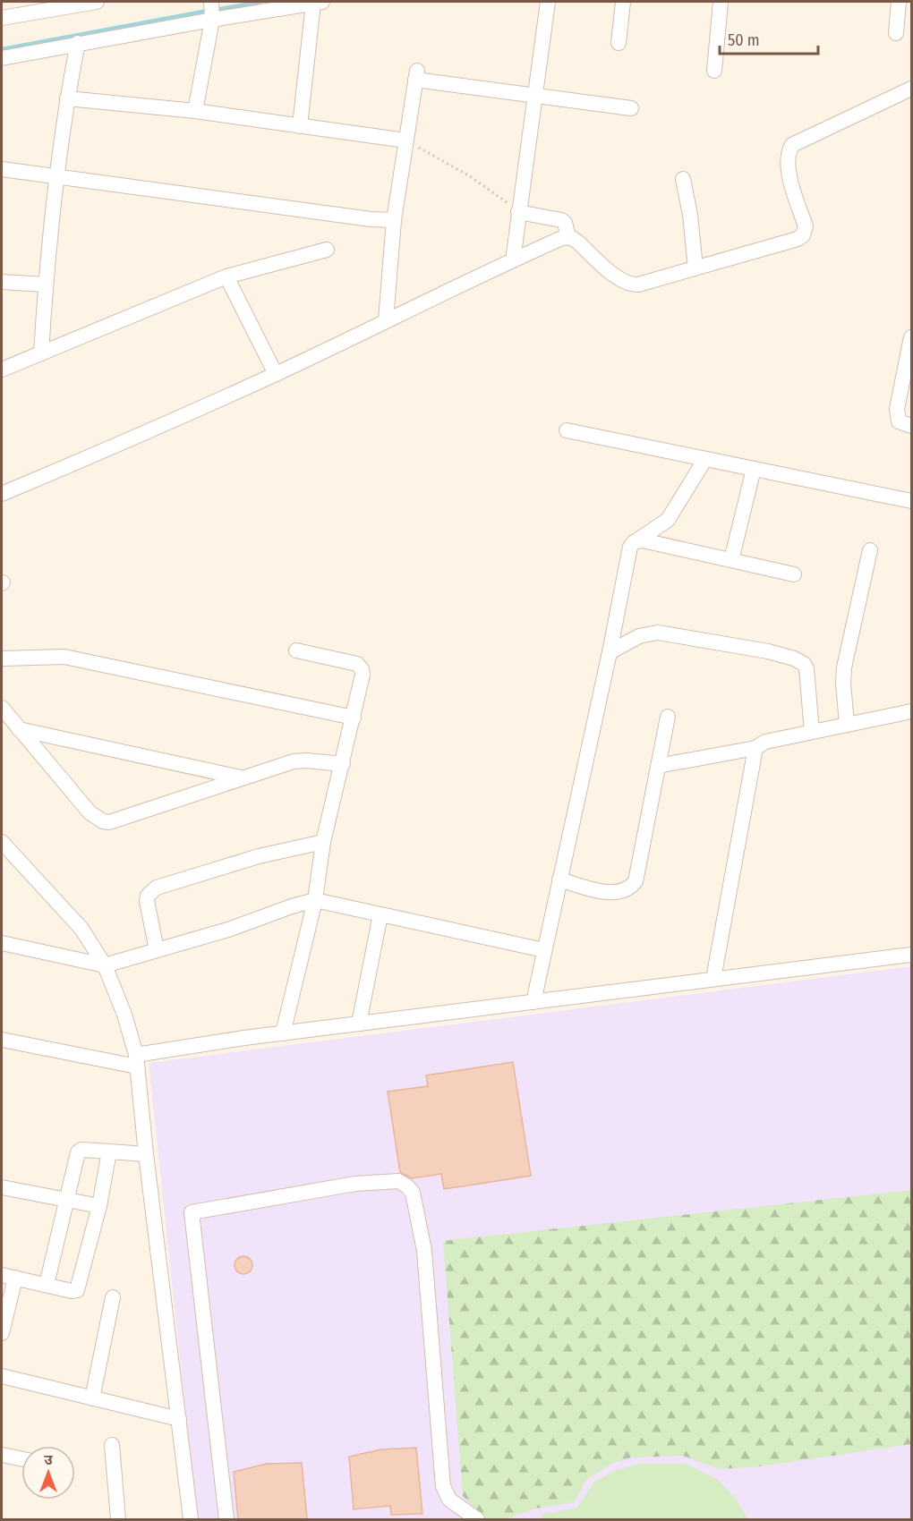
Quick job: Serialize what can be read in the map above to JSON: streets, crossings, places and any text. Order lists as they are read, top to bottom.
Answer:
{
  "scale_bar": "50 m",
  "north": "top"
}
